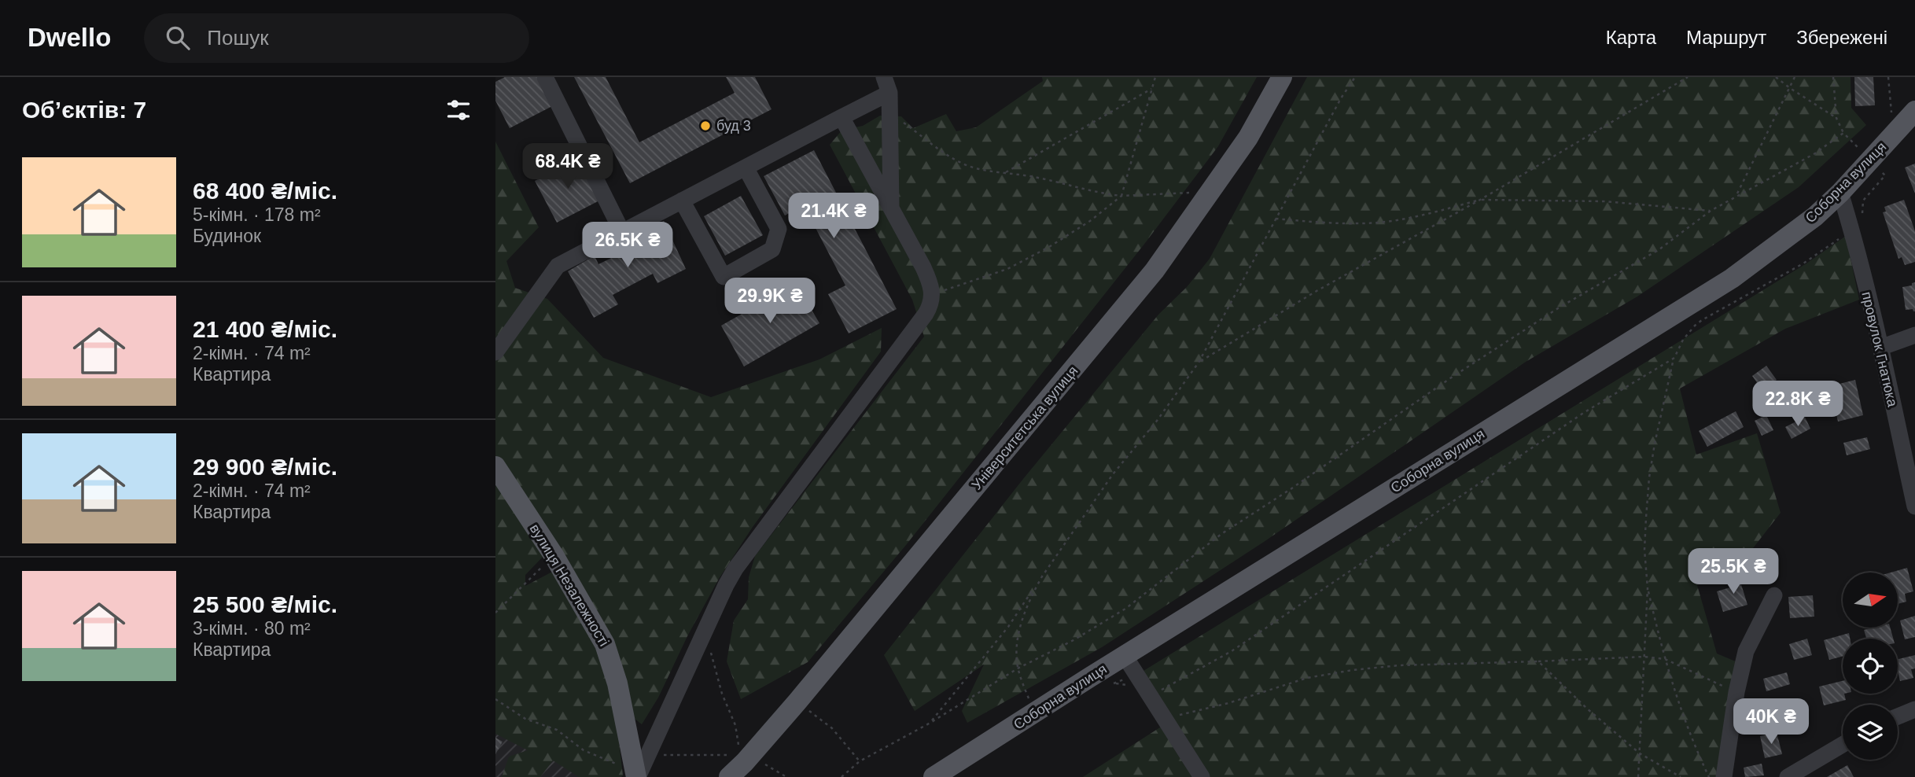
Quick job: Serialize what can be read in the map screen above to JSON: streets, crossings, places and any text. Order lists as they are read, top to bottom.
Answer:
{
  "streets": {
    "main road": ["Соборна вулиця", "Університетська вулиця", "вулиця Незалежності"],
    "street": ["провулок Гнатюка"]
  },
  "crossings": [
    ["Соборна вулиця", "провулок Гнатюка"]
  ],
  "places": ["буд 3"],
  "north": "right",
  "page": {
    "header": "Dwello",
    "search": "Пошук",
    "nav": ["Карта", "Маршрут", "Збережені"],
    "heading": "Об’єктів: 7",
    "list": [
      {
        "name": "68 400 ₴/міс.",
        "note": "5-кімн. · 178 m² · Будинок"
      },
      {
        "name": "21 400 ₴/міс.",
        "note": "2-кімн. · 74 m² · Квартира"
      },
      {
        "name": "29 900 ₴/міс.",
        "note": "2-кімн. · 74 m² · Квартира"
      },
      {
        "name": "25 500 ₴/міс.",
        "note": "3-кімн. · 80 m² · Квартира"
      }
    ],
    "price": [
      "68.4K ₴",
      "21.4K ₴",
      "26.5K ₴",
      "29.9K ₴",
      "22.8K ₴",
      "25.5K ₴",
      "40K ₴"
    ]
  }
}
